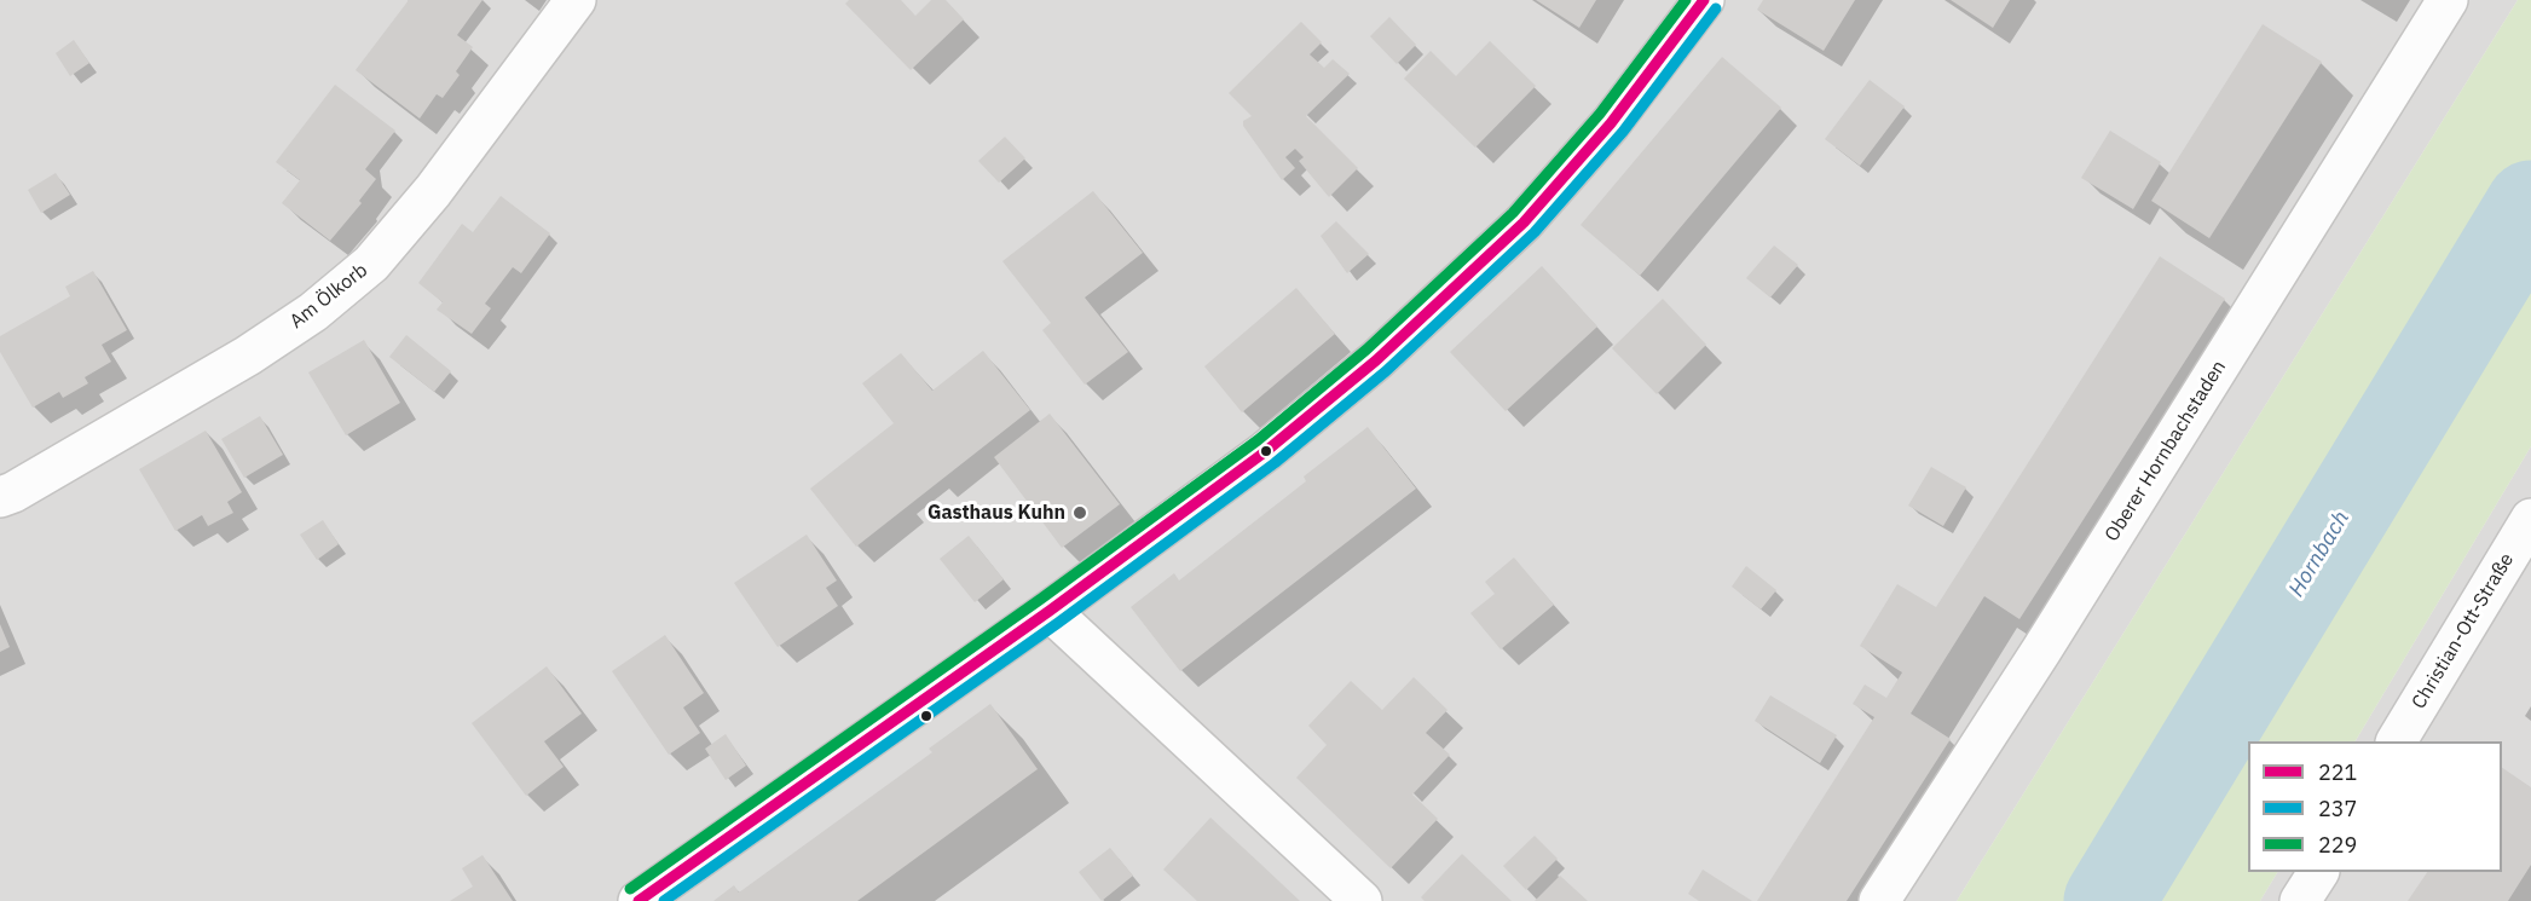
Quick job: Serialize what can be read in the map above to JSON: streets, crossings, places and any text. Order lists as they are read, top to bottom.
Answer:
{
  "streets": {
    "street": ["Am Ölkorb", "Oberer Hornbachstaden", "Christian-Ott-Straße"]
  },
  "water": ["Hornbach"],
  "places": ["Gasthaus Kuhn"],
  "lines": ["transit line 221", "transit line 229", "transit line 237"],
  "legend": ["221", "237", "229"]
}
